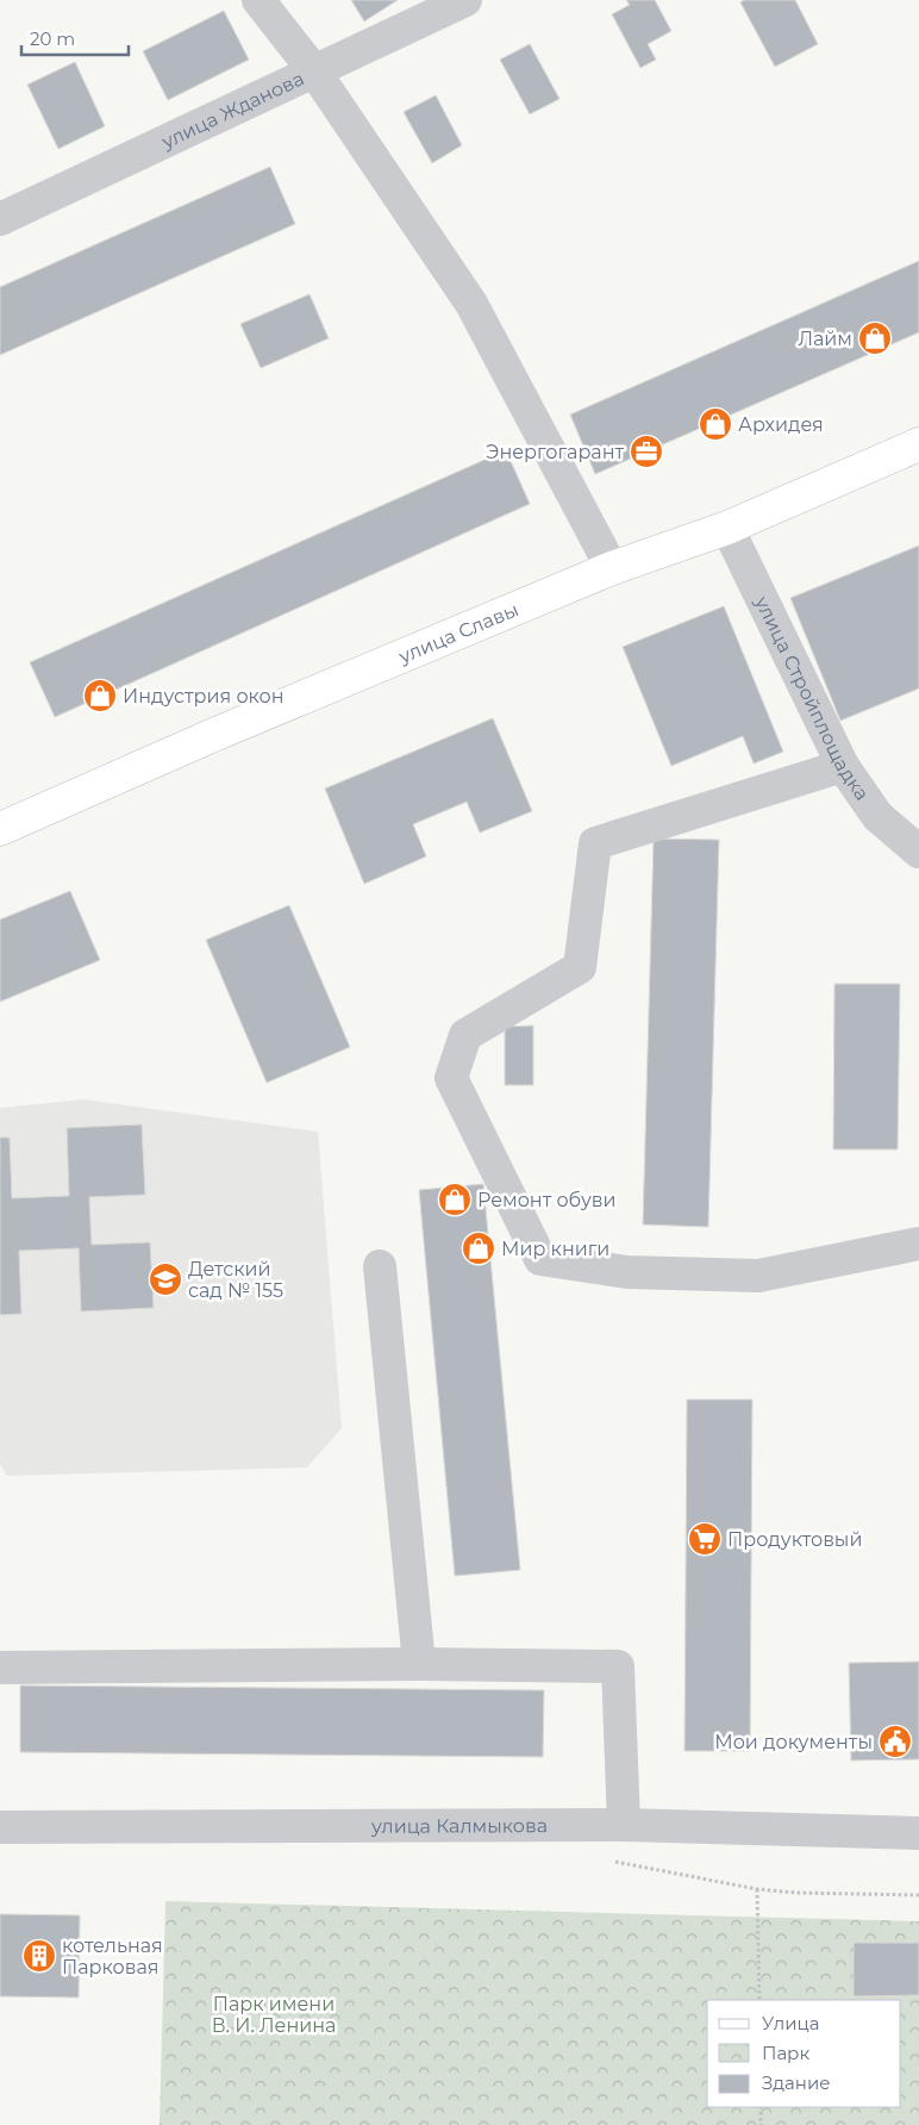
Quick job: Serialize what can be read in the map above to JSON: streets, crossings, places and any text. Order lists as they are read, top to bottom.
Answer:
{
  "streets": {
    "main road": ["улица Славы"],
    "street": ["улица Жданова", "улица Стройплощадка", "улица Калмыкова"]
  },
  "crossings": [
    ["улица Славы", "улица Стройплощадка"]
  ],
  "parks": ["Парк имени В. И. Ленина"],
  "places": {
    "shop": [
      "Лайм",
      "Архидея",
      "Индустрия окон",
      "Ремонт обуви",
      "Мир книги"
    ],
    "office": ["Энергогарант"],
    "school or university": ["Детский сад № 155"],
    "supermarket": ["Продуктовый"],
    "public building": ["Мои документы"],
    "building": ["котельная Парковая"]
  },
  "legend": ["Улица", "Парк", "Здание"],
  "scale_bar": "20 m"
}
